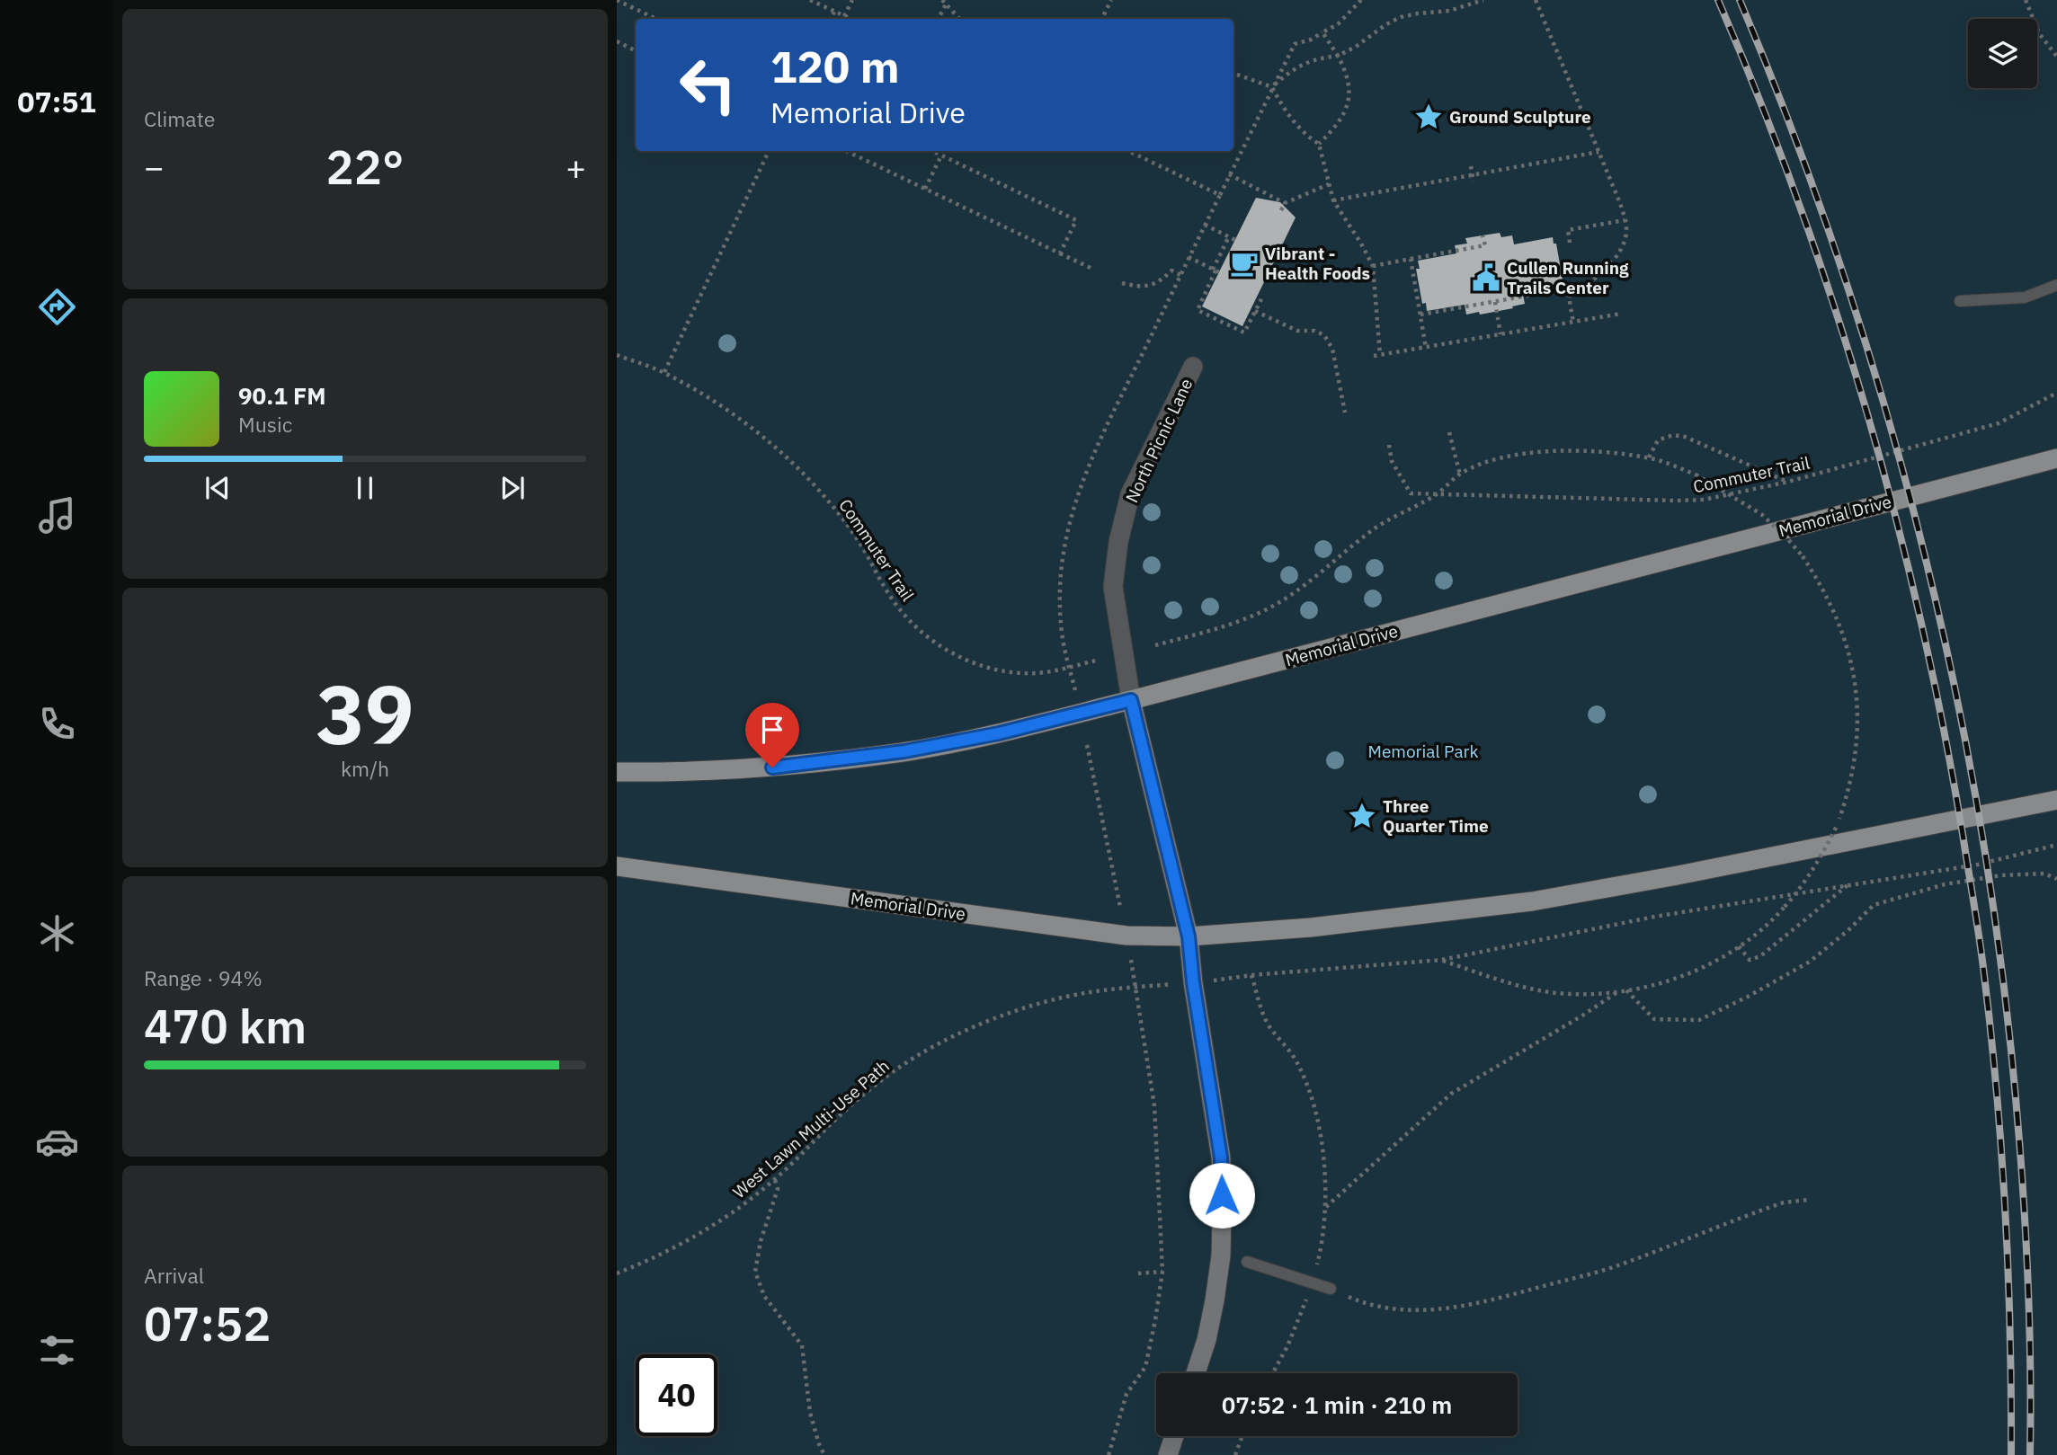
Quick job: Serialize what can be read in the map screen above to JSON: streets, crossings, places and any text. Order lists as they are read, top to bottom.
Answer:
{
  "streets": {
    "main road": ["Memorial Drive"],
    "street": ["North Picnic Lane"],
    "path": ["Commuter Trail", "West Lawn Multi-Use Path"]
  },
  "crossings": [
    ["North Picnic Lane", "Memorial Drive"]
  ],
  "parks": ["Memorial Park"],
  "places": {
    "place": ["Ground Sculpture", "Three Quarter Time"],
    "cafe": ["Vibrant - Health Foods"],
    "public building": ["Cullen Running Trails Center"]
  },
  "page": {
    "tabs": "07:51",
    "tile": [
      "Climate",
      ["39", "km/h"],
      ["Range · 94%", "470 km"],
      ["Arrival", "07:52"]
    ],
    "turn": ["120 m", "Memorial Drive"],
    "heat": ["−", "22°", "+"],
    "song": ["90.1 FM", "Music"],
    "limit": "40",
    "trip": "07:52 · 1 min · 210 m"
  }
}
